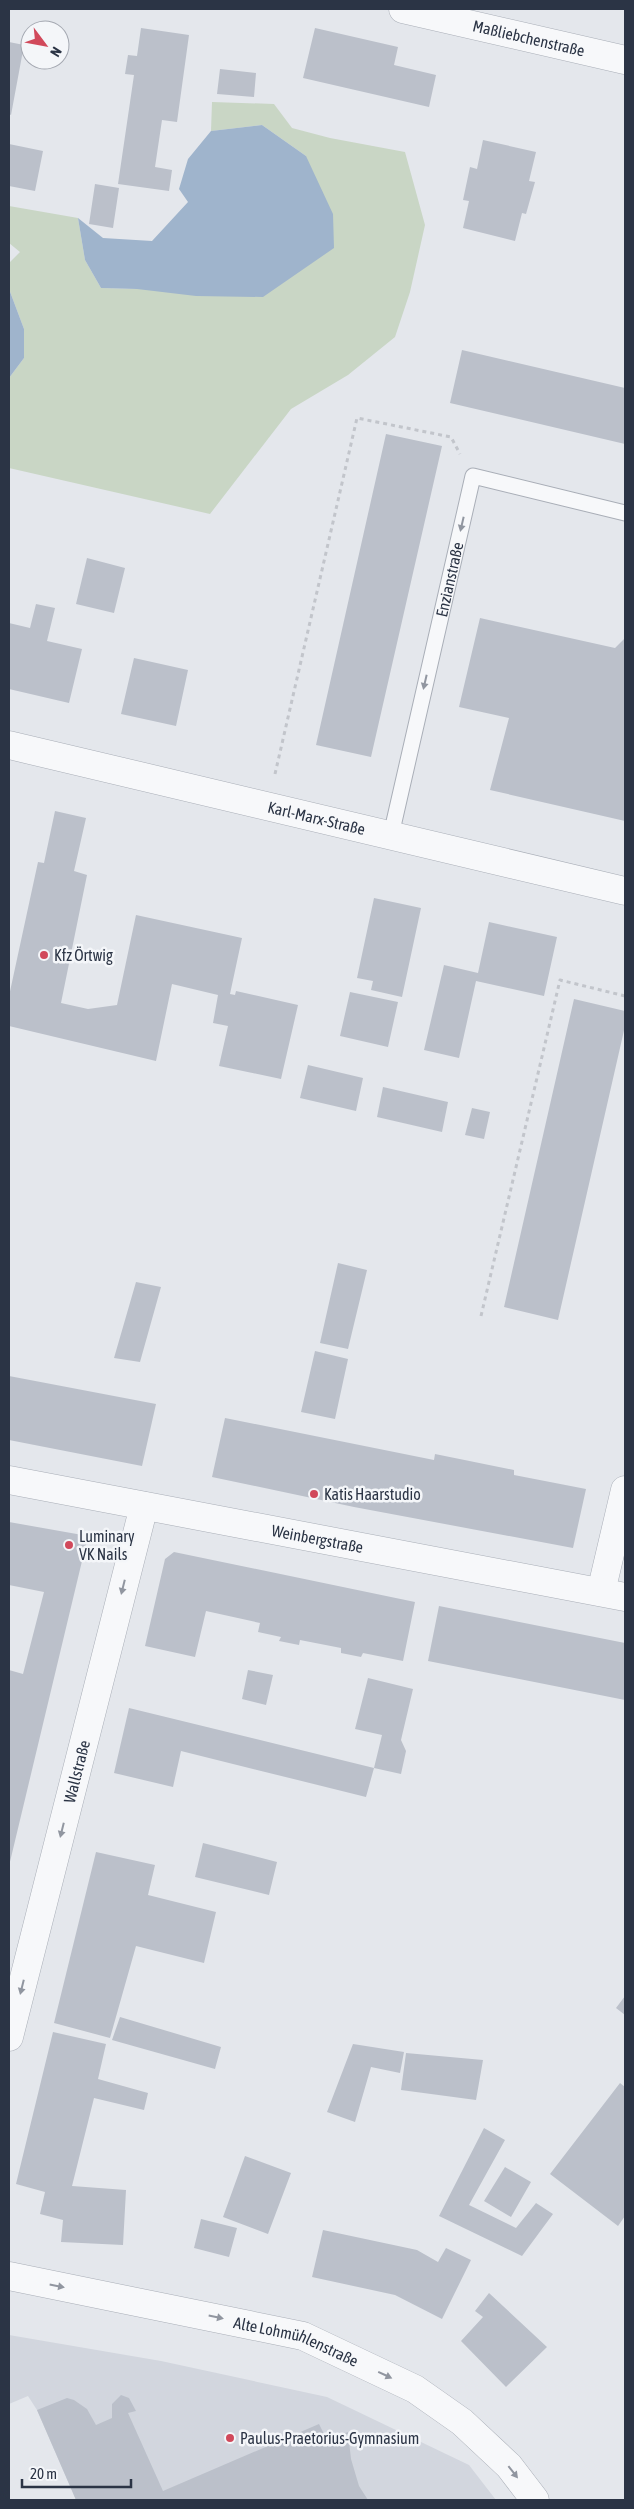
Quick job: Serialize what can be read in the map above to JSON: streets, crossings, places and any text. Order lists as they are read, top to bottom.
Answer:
{
  "streets": {
    "street": [
      "Maßliebchenstraße",
      "Karl-Marx-Straße",
      "Weinbergstraße",
      "Wallstraße",
      "Alte Lohmühlenstraße"
    ],
    "lane": ["Enzianstraße"]
  },
  "crossings": [
    ["Enzianstraße", "Karl-Marx-Straße"],
    ["Weinbergstraße", "Wallstraße"]
  ],
  "one_way": ["Enzianstraße", "Wallstraße", "Alte Lohmühlenstraße"],
  "places": [
    "Kfz Örtwig",
    "Katis Haarstudio",
    "Luminary VK Nails",
    "Paulus-Praetorius-Gymnasium"
  ],
  "scale_bar": "20 m",
  "north": "bottom right"
}
